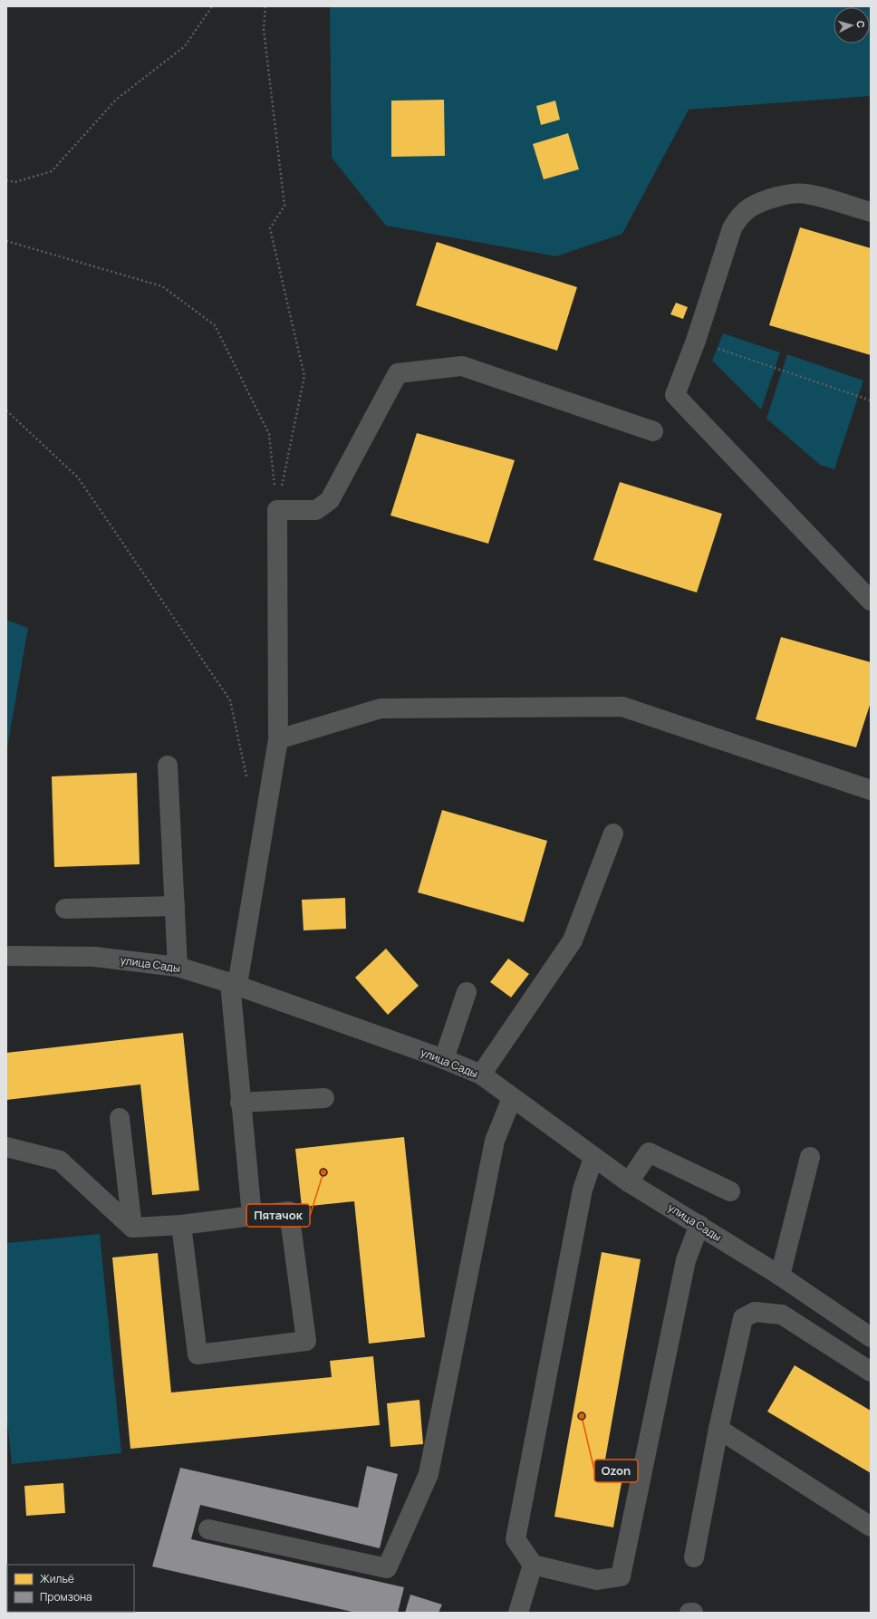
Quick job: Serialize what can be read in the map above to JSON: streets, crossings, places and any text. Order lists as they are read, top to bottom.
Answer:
{
  "streets": {
    "street": ["улица Сады"]
  },
  "places": ["Пятачок", "Ozon"],
  "legend": ["Жильё", "Промзона"],
  "north": "right"
}
